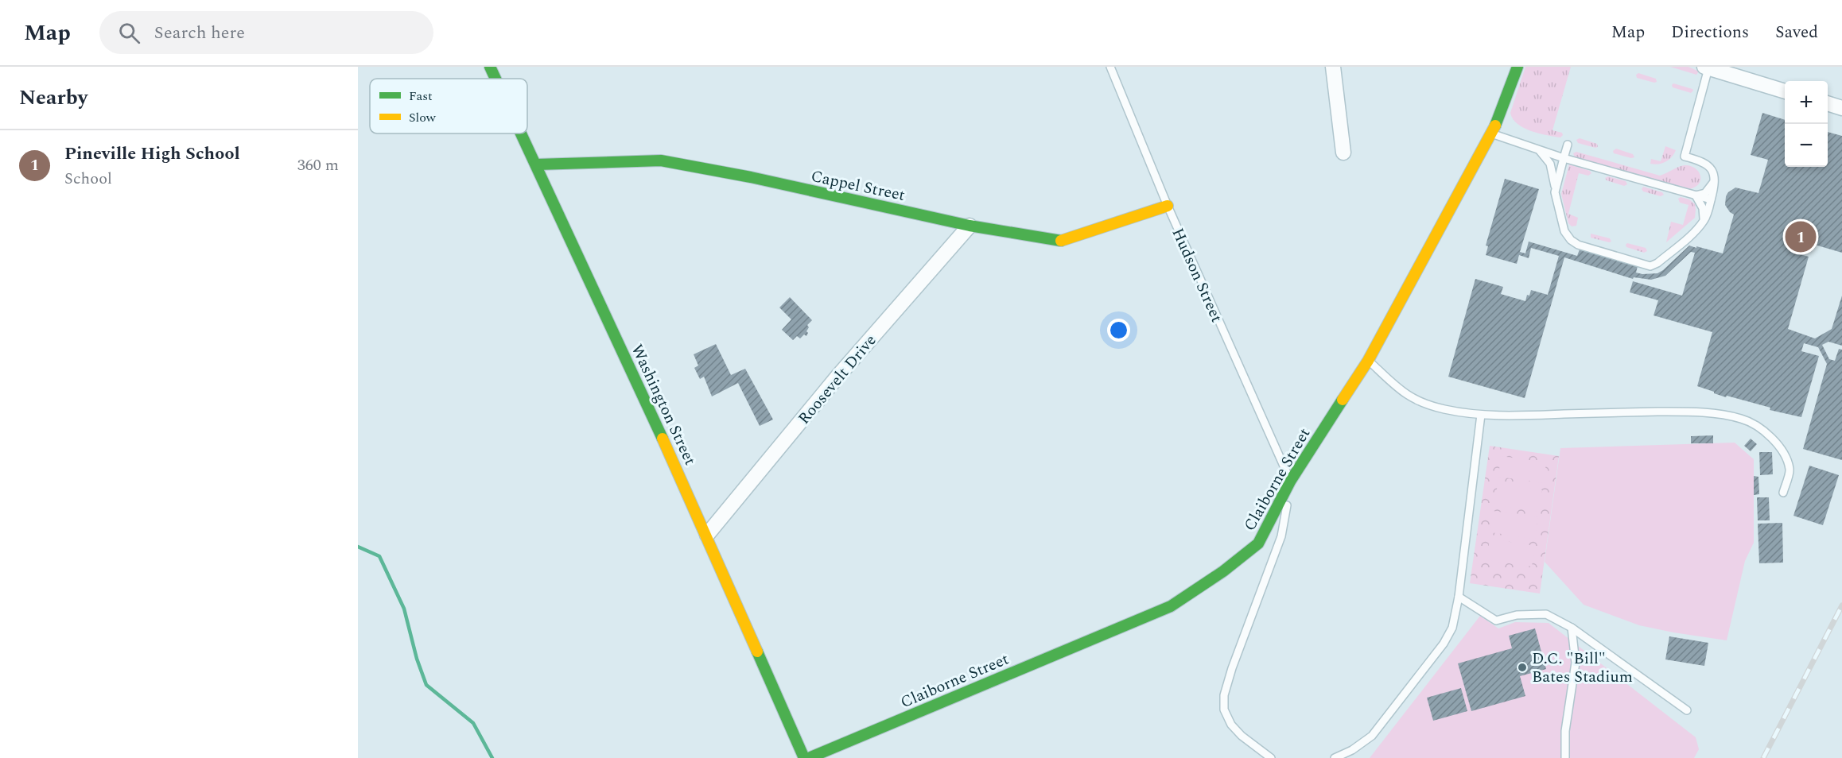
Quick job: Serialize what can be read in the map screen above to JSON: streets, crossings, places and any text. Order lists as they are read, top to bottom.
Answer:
{
  "streets": {
    "street": [
      "Cappel Street",
      "Roosevelt Drive",
      "Washington Street",
      "Claiborne Street"
    ],
    "lane": ["Hudson Street"]
  },
  "crossings": [
    ["Cappel Street", "Hudson Street"],
    ["Cappel Street", "Roosevelt Drive"],
    ["Cappel Street", "Washington Street"],
    ["Hudson Street", "Claiborne Street"],
    ["Roosevelt Drive", "Washington Street"]
  ],
  "places": ["D.C. \"Bill\" Bates Stadium"],
  "legend": ["Fast", "Slow"],
  "page": {
    "header": "Map",
    "search": "Search here",
    "nav": ["Map", "Directions", "Saved"],
    "heading": "Nearby",
    "map_buttons": ["+", "−"],
    "list": [
      {
        "mark": "1",
        "name": "Pineville High School",
        "note": "School",
        "value": "360 m"
      }
    ],
    "pins": "1"
  }
}
